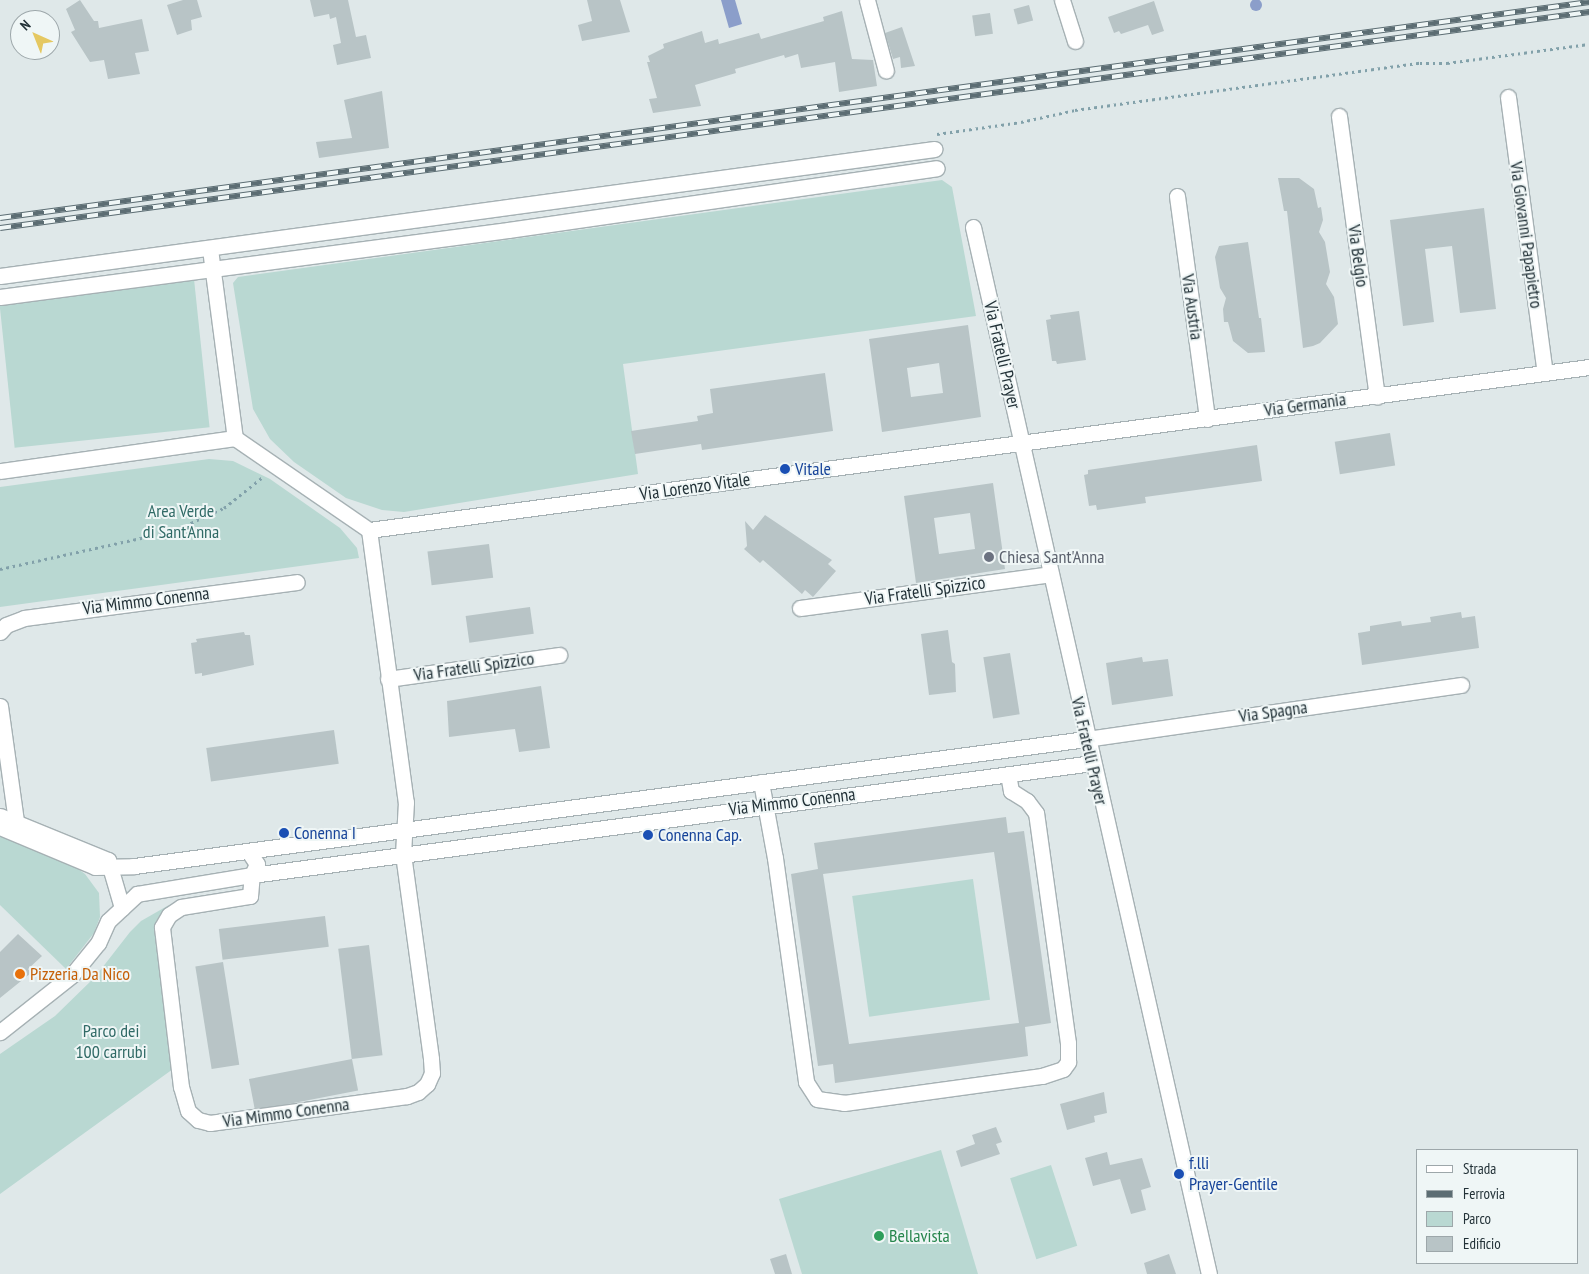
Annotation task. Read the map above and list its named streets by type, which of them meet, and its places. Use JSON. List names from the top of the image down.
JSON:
{
  "streets": {
    "street": [
      "Via Giovanni Papapietro",
      "Via Belgio",
      "Via Austria",
      "Via Fratelli Prayer",
      "Via Germania",
      "Via Lorenzo Vitale",
      "Via Fratelli Spizzico",
      "Via Mimmo Conenna",
      "Via Spagna"
    ]
  },
  "crossings": [
    ["Via Giovanni Papapietro", "Via Germania"],
    ["Via Belgio", "Via Germania"],
    ["Via Austria", "Via Germania"],
    ["Via Fratelli Prayer", "Via Germania"],
    ["Via Fratelli Prayer", "Via Lorenzo Vitale"],
    ["Via Fratelli Prayer", "Via Fratelli Spizzico"],
    ["Via Fratelli Prayer", "Via Mimmo Conenna"],
    ["Via Fratelli Prayer", "Via Spagna"],
    ["Via Germania", "Via Lorenzo Vitale"],
    ["Via Mimmo Conenna", "Via Spagna"]
  ],
  "parks": ["Area Verde di Sant'Anna", "Parco dei 100 carrubi"],
  "places": [
    "Vitale",
    "Chiesa Sant'Anna",
    "Conenna I",
    "Conenna Cap.",
    "Pizzeria Da Nico",
    "f.lli Prayer-Gentile",
    "Bellavista"
  ],
  "legend": [
    "Strada",
    "Ferrovia",
    "Parco",
    "Edificio"
  ],
  "north": "top left"
}
